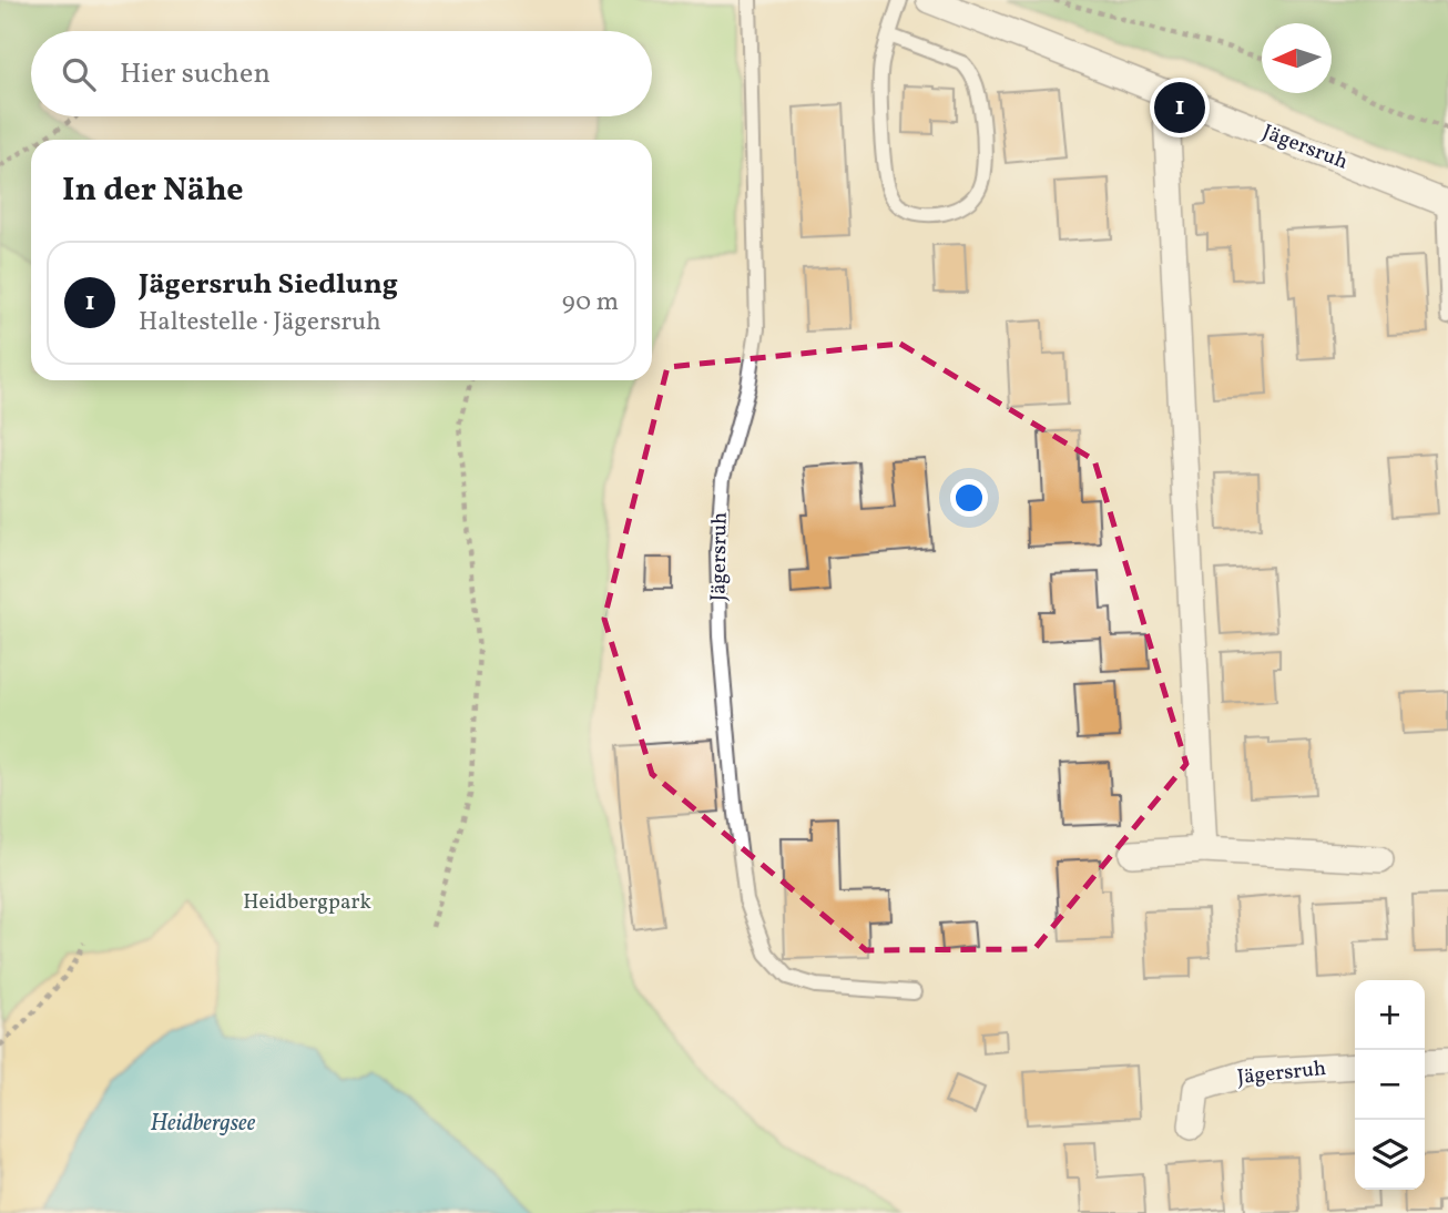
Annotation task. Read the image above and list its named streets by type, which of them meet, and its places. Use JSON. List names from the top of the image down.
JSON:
{
  "streets": {
    "street": ["Jägersruh"]
  },
  "water": ["Heidbergsee"],
  "parks": ["Heidbergpark"],
  "north": "left",
  "page": {
    "search": "Hier suchen",
    "pins": "1",
    "heading": "In der Nähe",
    "list": [
      {
        "mark": "1",
        "name": "Jägersruh Siedlung",
        "note": "Haltestelle · Jägersruh",
        "value": "90 m"
      }
    ],
    "map_buttons": ["+", "−"]
  }
}
